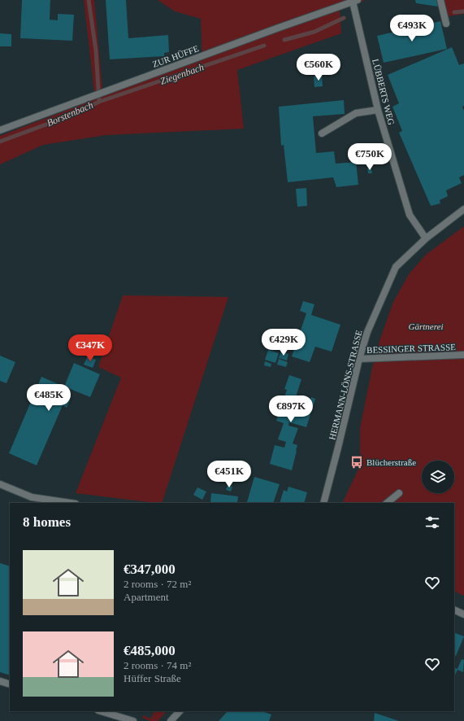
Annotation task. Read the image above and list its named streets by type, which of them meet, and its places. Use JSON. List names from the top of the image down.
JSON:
{
  "streets": {
    "street": [
      "ZUR HÜFFE",
      "LÜBBERTS WEG",
      "BESSINGER STRASSE",
      "HERMANN-LÖNS-STRASSE"
    ]
  },
  "crossings": [
    ["ZUR HÜFFE", "LÜBBERTS WEG"],
    ["LÜBBERTS WEG", "HERMANN-LÖNS-STRASSE"],
    ["BESSINGER STRASSE", "HERMANN-LÖNS-STRASSE"]
  ],
  "water": ["Ziegenbach", "Borstenbach"],
  "parks": ["Gärtnerei"],
  "places": {
    "bus stop": ["Blücherstraße"]
  },
  "page": {
    "price": [
      "€493K",
      "€560K",
      "€750K",
      "€429K",
      "€347K",
      "€485K",
      "€897K",
      "€451K"
    ],
    "heading": "8 homes",
    "list": [
      {
        "name": "€347,000",
        "note": "2 rooms · 72 m² · Apartment"
      },
      {
        "name": "€485,000",
        "note": "2 rooms · 74 m² · Hüffer Straße"
      }
    ]
  }
}
